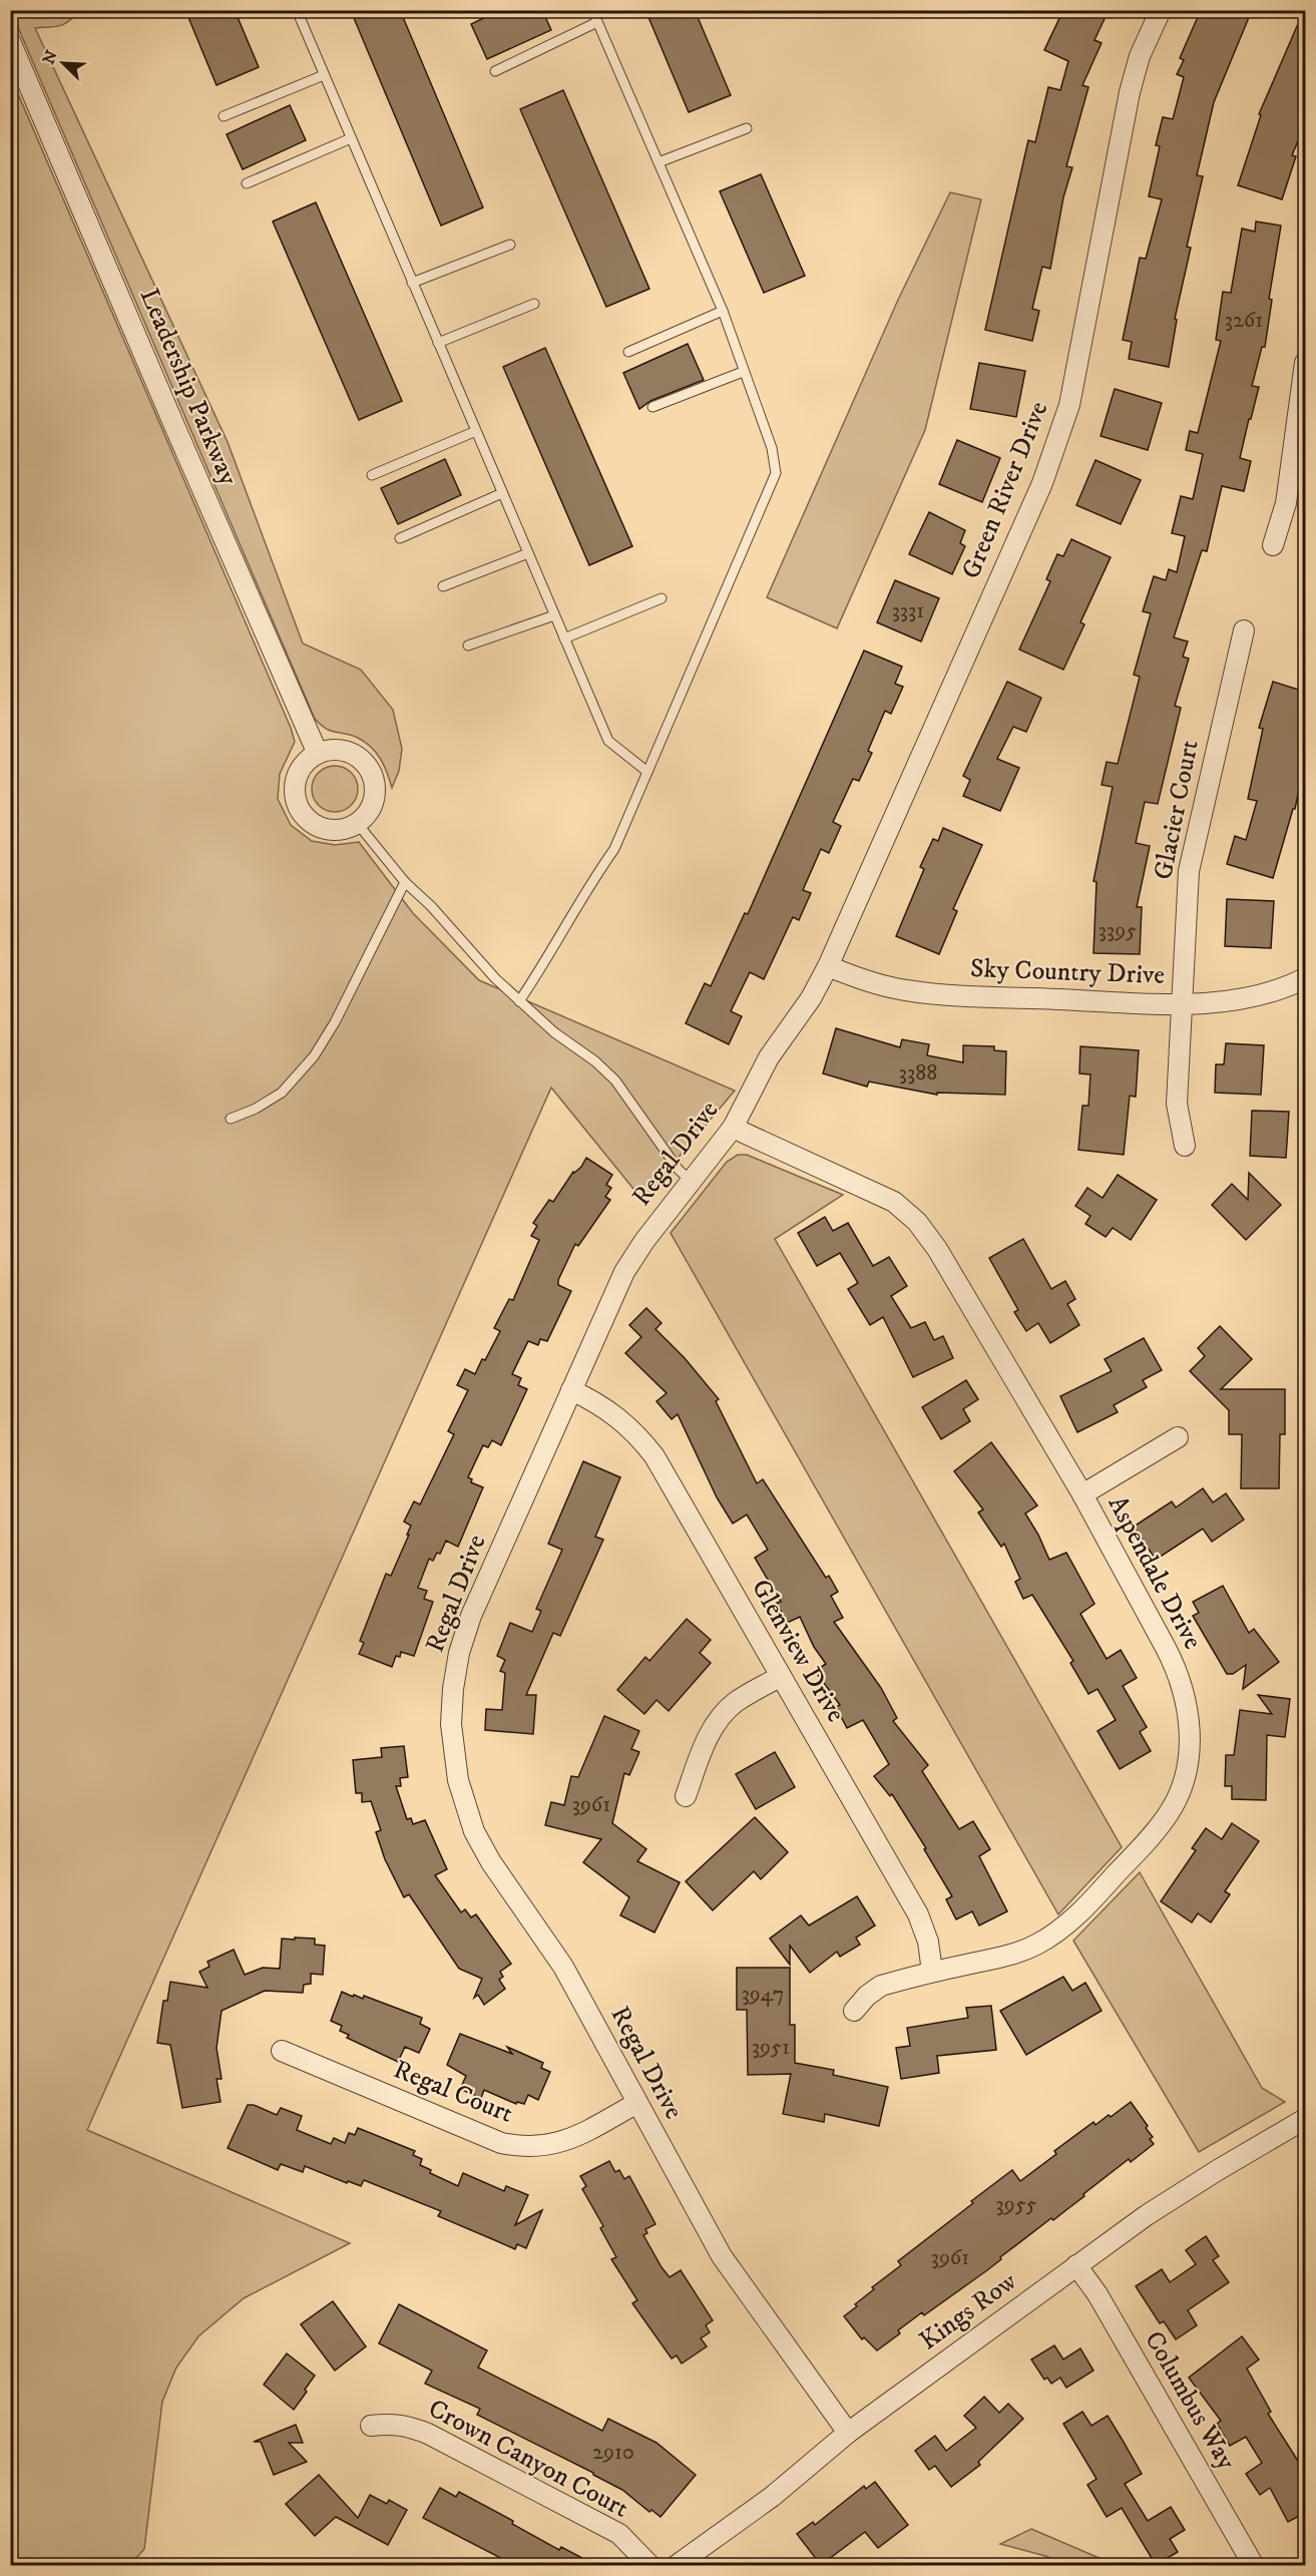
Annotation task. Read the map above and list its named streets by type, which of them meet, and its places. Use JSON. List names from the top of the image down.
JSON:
{
  "streets": {
    "street": [
      "Leadership Parkway",
      "Green River Drive",
      "Glacier Court",
      "Sky Country Drive",
      "Regal Drive",
      "Aspendale Drive",
      "Glenview Drive",
      "Regal Court",
      "Kings Row",
      "Columbus Way",
      "Crown Canyon Court"
    ]
  },
  "crossings": [
    ["Green River Drive", "Sky Country Drive"],
    ["Green River Drive", "Regal Drive"],
    ["Glacier Court", "Sky Country Drive"],
    ["Sky Country Drive", "Regal Drive"],
    ["Regal Drive", "Aspendale Drive"],
    ["Regal Drive", "Glenview Drive"],
    ["Regal Drive", "Regal Court"],
    ["Regal Drive", "Kings Row"],
    ["Aspendale Drive", "Glenview Drive"],
    ["Kings Row", "Columbus Way"]
  ],
  "house_numbers": [
    "3261",
    "3331",
    "3395",
    "3388",
    "3961",
    "3947",
    "3951",
    "3955",
    "3961",
    "2910"
  ],
  "north": "top left"
}
